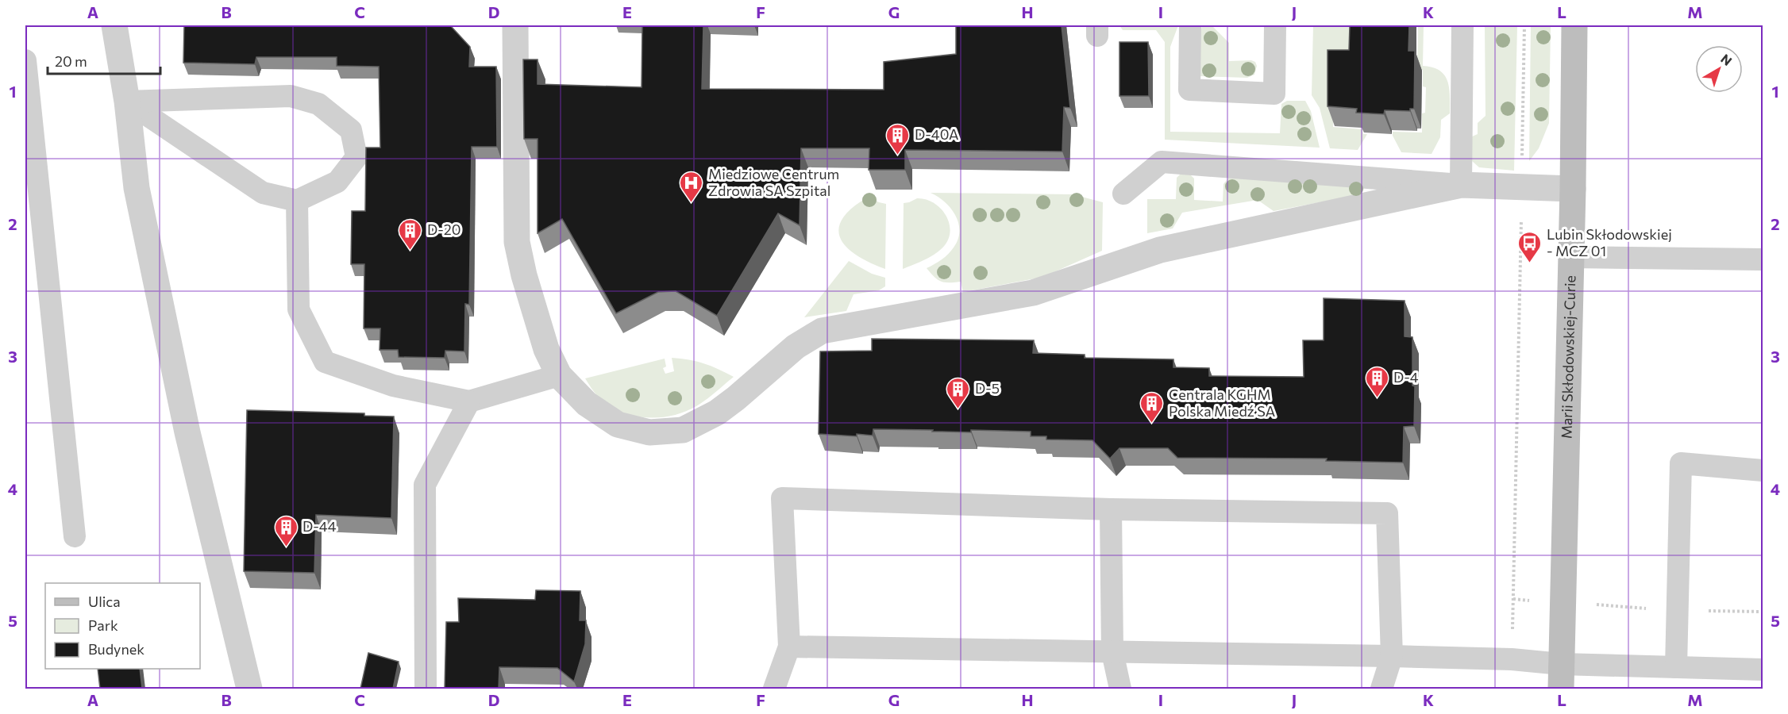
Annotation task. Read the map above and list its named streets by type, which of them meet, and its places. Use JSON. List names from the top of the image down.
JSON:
{
  "streets": {
    "street": ["Marii Skłodowskiej-Curie"]
  },
  "places": {
    "building": [
      "D-40A",
      "D-20",
      "D-4",
      "D-5",
      "Centrala KGHM Polska Miedź SA",
      "D-44"
    ],
    "hospital": ["Miedziowe Centrum Zdrowia SA Szpital"],
    "bus stop": ["Lubin Skłodowskiej - MCZ 01"]
  },
  "legend": ["Ulica", "Park", "Budynek"],
  "scale_bar": "20 m",
  "north": "top right",
  "grid": {
    "columns": [
      "A",
      "B",
      "C",
      "D",
      "E",
      "F",
      "G",
      "H",
      "I",
      "J",
      "K",
      "L",
      "M"
    ],
    "rows": [
      "1",
      "2",
      "3",
      "4",
      "5"
    ]
  }
}
